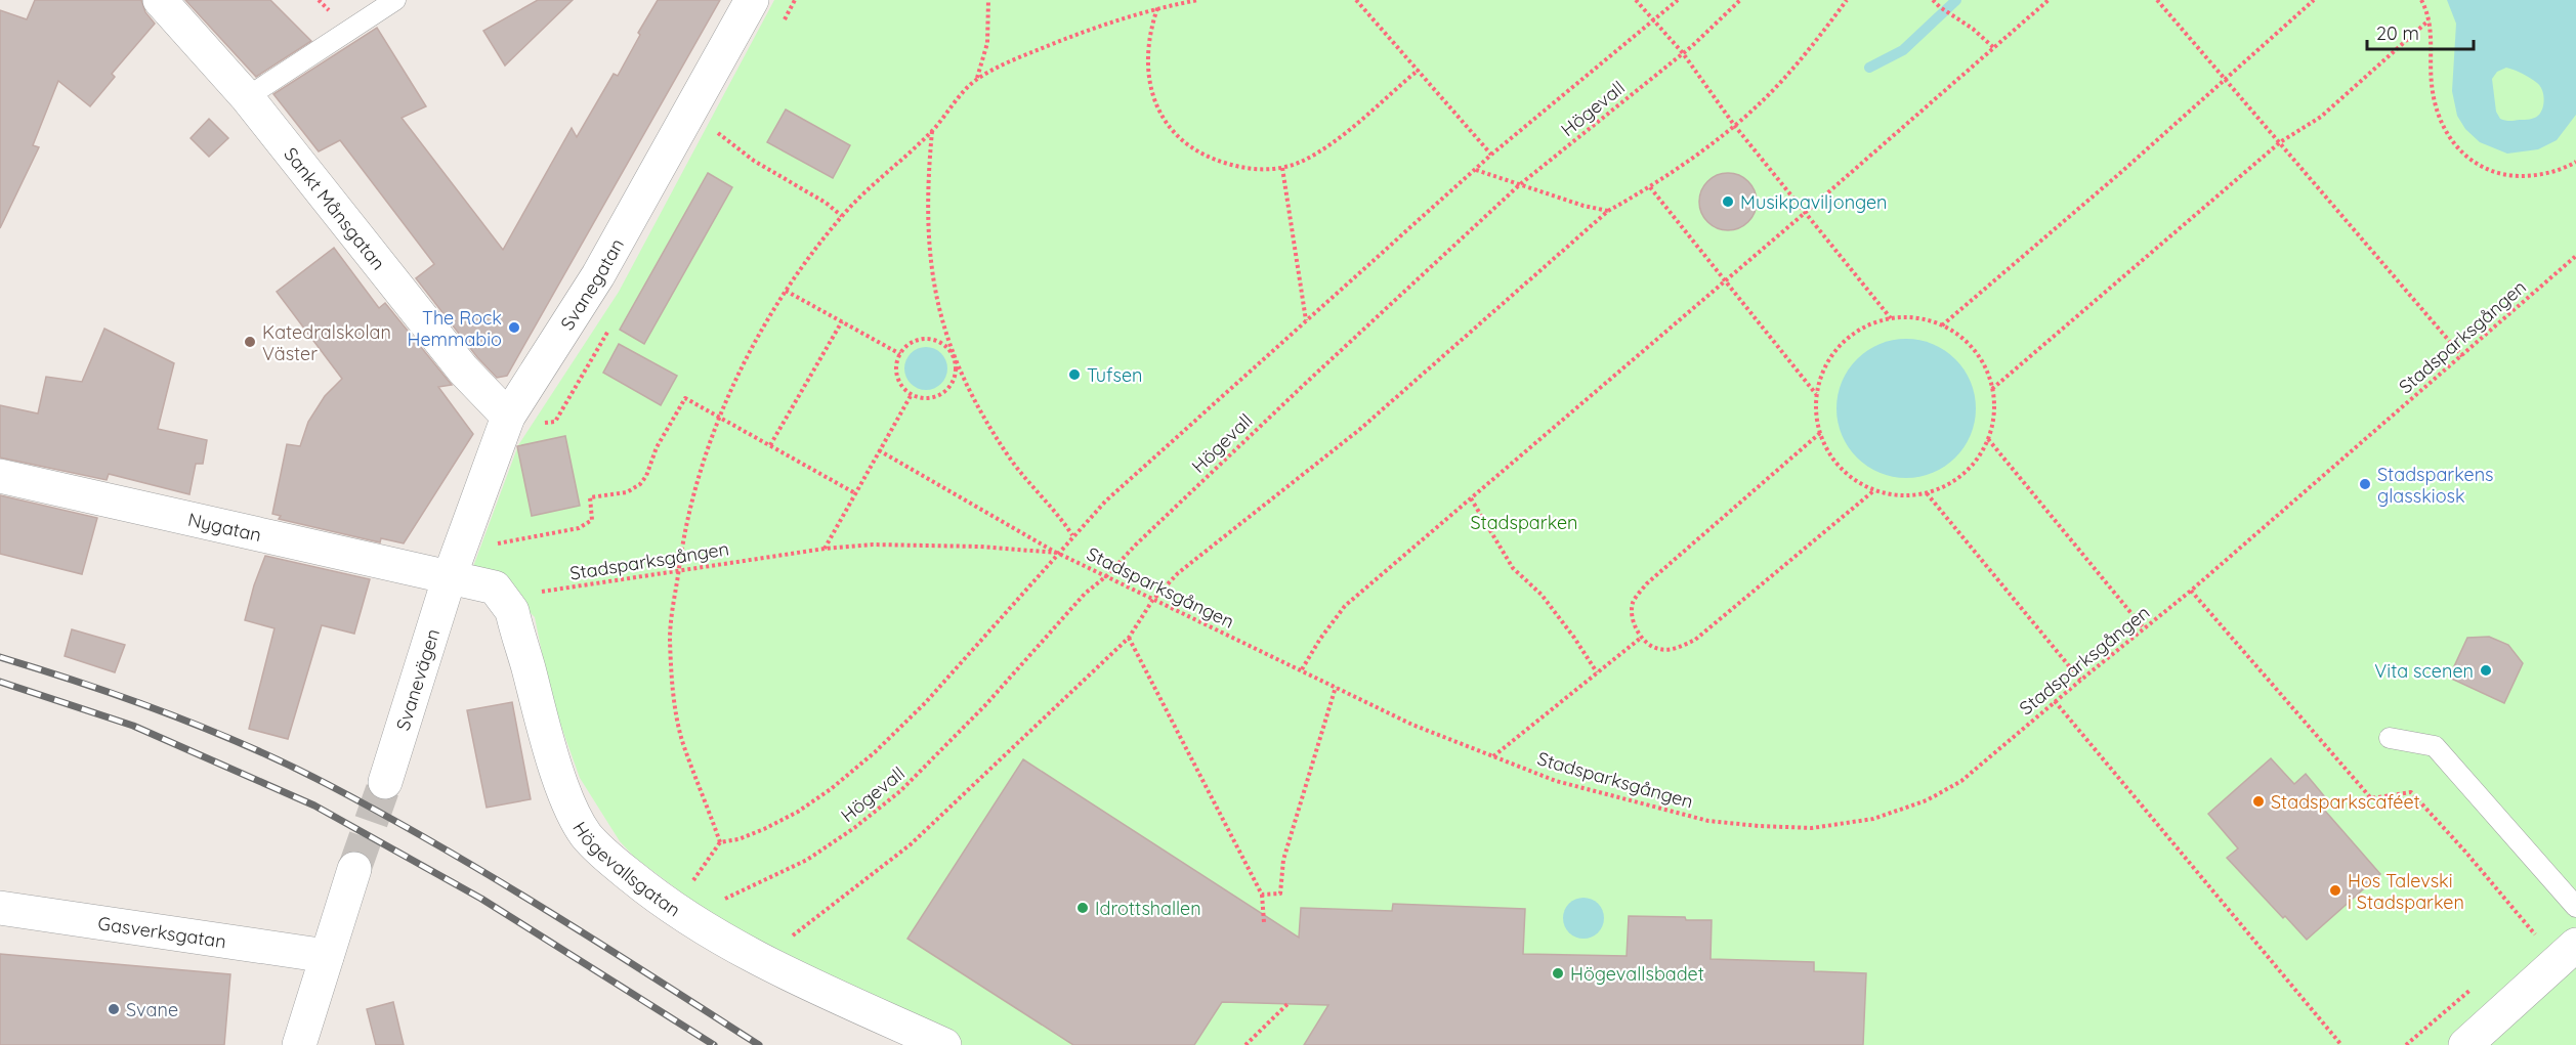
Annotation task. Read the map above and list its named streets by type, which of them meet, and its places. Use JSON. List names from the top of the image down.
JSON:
{
  "streets": {
    "street": [
      "Sankt Månsgatan",
      "Svanegatan",
      "Nygatan",
      "Svanevägen",
      "Högevallsgatan",
      "Gasverksgatan"
    ],
    "path": ["Högevall", "Stadsparksgången"]
  },
  "crossings": [
    ["Högevall", "Stadsparksgången"],
    ["Sankt Månsgatan", "Svanegatan"],
    ["Svanegatan", "Nygatan"],
    ["Svanegatan", "Svanevägen"],
    ["Stadsparksgången", "Högevallsgatan"],
    ["Nygatan", "Svanevägen"]
  ],
  "parks": ["Stadsparken"],
  "places": [
    "Musikpaviljongen",
    "The Rock Hemmabio",
    "Katedralskolan Väster",
    "Tufsen",
    "Stadsparkens glasskiosk",
    "Vita scenen",
    "Stadsparkscaféet",
    "Hos Talevski i Stadsparken",
    "Idrottshallen",
    "Högevallsbadet",
    "Svane"
  ],
  "scale_bar": "20 m"
}
